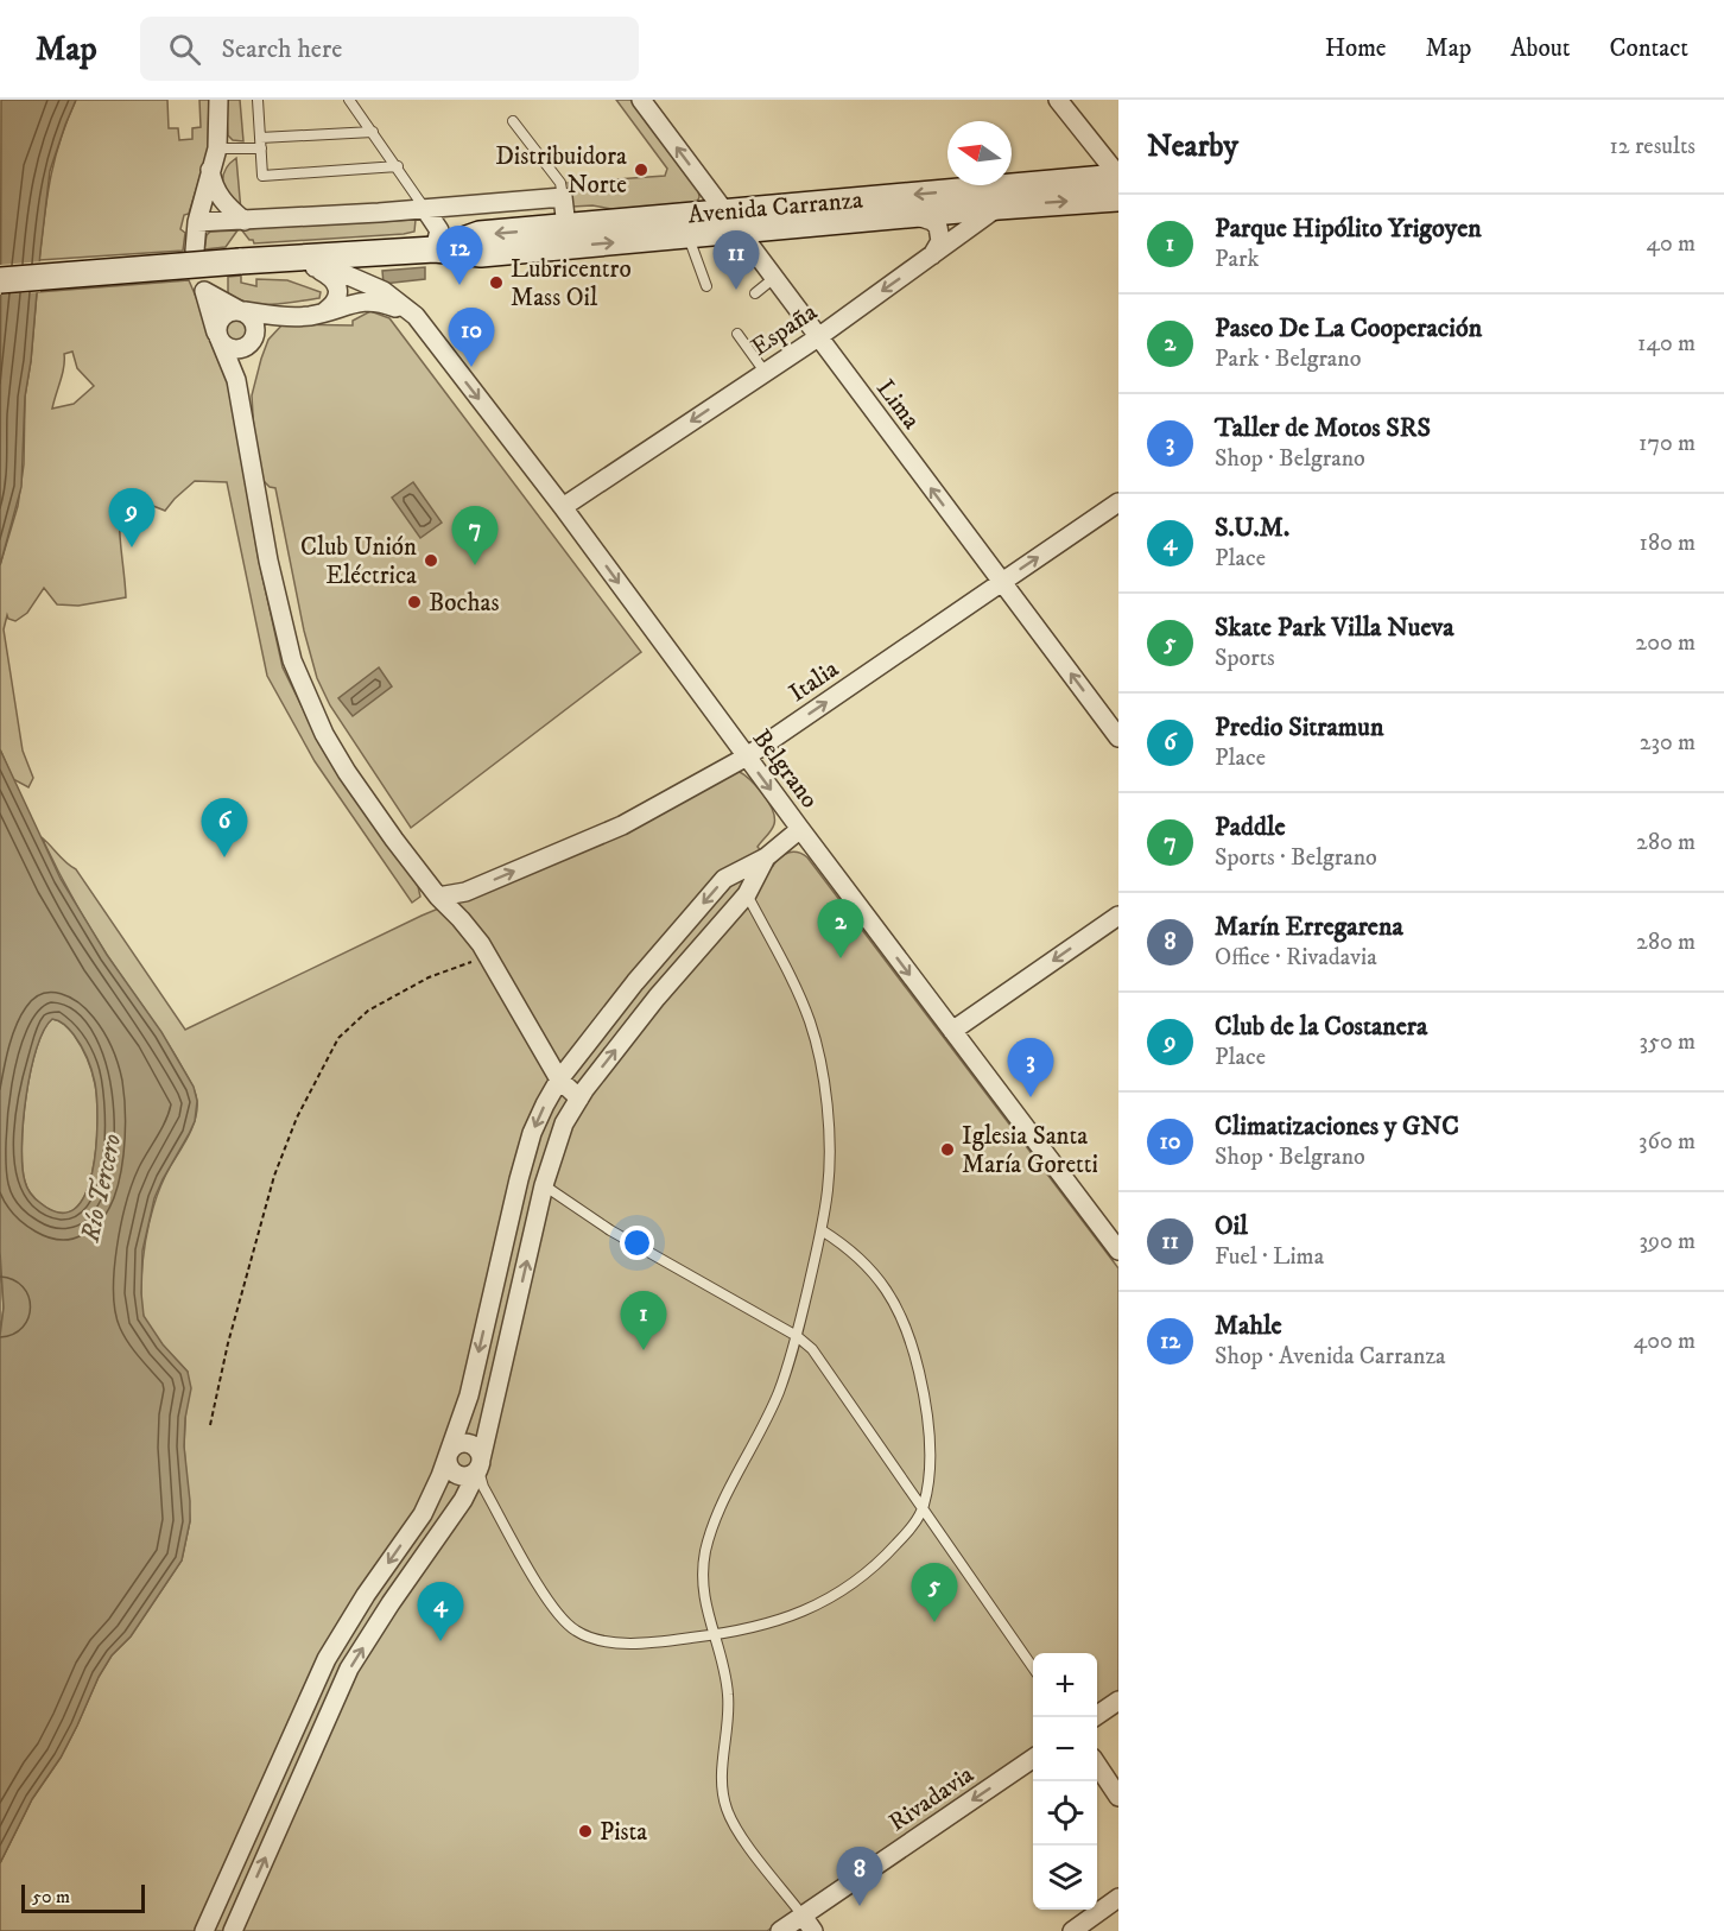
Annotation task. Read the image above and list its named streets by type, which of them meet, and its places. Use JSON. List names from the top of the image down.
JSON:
{
  "streets": {
    "main road": ["Avenida Carranza"],
    "street": [
      "España",
      "Lima",
      "Italia",
      "Belgrano",
      "Rivadavia"
    ]
  },
  "crossings": [
    ["Avenida Carranza", "España"],
    ["Avenida Carranza", "Lima"],
    ["Avenida Carranza", "Belgrano"],
    ["España", "Lima"],
    ["España", "Belgrano"],
    ["Lima", "Italia"],
    ["Italia", "Belgrano"]
  ],
  "one_way": [
    "España",
    "Lima",
    "Belgrano",
    "Rivadavia"
  ],
  "water": ["Río Tercero"],
  "places": [
    "Distribuidora Norte",
    "Lubricentro Mass Oil",
    "Club Unión Eléctrica",
    "Bochas",
    "Iglesia Santa María Goretti",
    "Pista"
  ],
  "scale_bar": "50 m",
  "north": "left",
  "page": {
    "header": "Map",
    "search": "Search here",
    "nav": [
      "Home",
      "Map",
      "About",
      "Contact"
    ],
    "heading": ["Nearby", "12 results"],
    "list": [
      {
        "mark": "1",
        "name": "Parque Hipólito Yrigoyen",
        "note": "Park",
        "value": "40 m"
      },
      {
        "mark": "2",
        "name": "Paseo De La Cooperación",
        "note": "Park · Belgrano",
        "value": "140 m"
      },
      {
        "mark": "3",
        "name": "Taller de Motos SRS",
        "note": "Shop · Belgrano",
        "value": "170 m"
      },
      {
        "mark": "4",
        "name": "S.U.M.",
        "note": "Place",
        "value": "180 m"
      },
      {
        "mark": "5",
        "name": "Skate Park Villa Nueva",
        "note": "Sports",
        "value": "200 m"
      },
      {
        "mark": "6",
        "name": "Predio Sitramun",
        "note": "Place",
        "value": "230 m"
      },
      {
        "mark": "7",
        "name": "Paddle",
        "note": "Sports · Belgrano",
        "value": "280 m"
      },
      {
        "mark": "8",
        "name": "Marín Erregarena",
        "note": "Office · Rivadavia",
        "value": "280 m"
      },
      {
        "mark": "9",
        "name": "Club de la Costanera",
        "note": "Place",
        "value": "350 m"
      },
      {
        "mark": "10",
        "name": "Climatizaciones y GNC",
        "note": "Shop · Belgrano",
        "value": "360 m"
      },
      {
        "mark": "11",
        "name": "Oil",
        "note": "Fuel · Lima",
        "value": "390 m"
      },
      {
        "mark": "12",
        "name": "Mahle",
        "note": "Shop · Avenida Carranza",
        "value": "400 m"
      }
    ],
    "pins": [
      "12",
      "11",
      "10",
      "9",
      "7",
      "6",
      "2",
      "3",
      "1",
      "5",
      "4",
      "8"
    ],
    "map_buttons": ["+", "−"],
    "scale": "50 m"
  }
}
